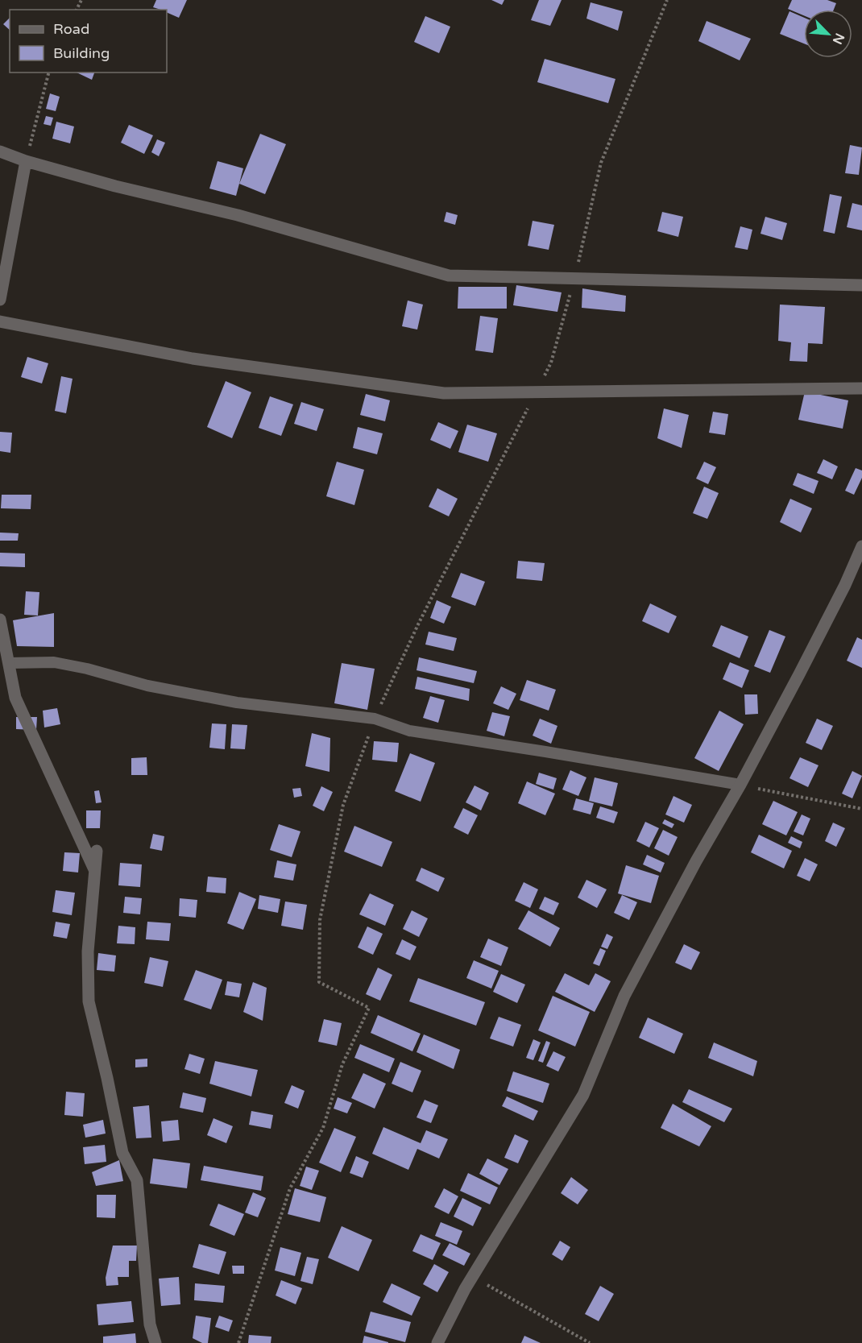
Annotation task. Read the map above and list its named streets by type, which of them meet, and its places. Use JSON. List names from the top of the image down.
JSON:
{
  "legend": ["Road", "Building"],
  "north": "bottom right"
}
